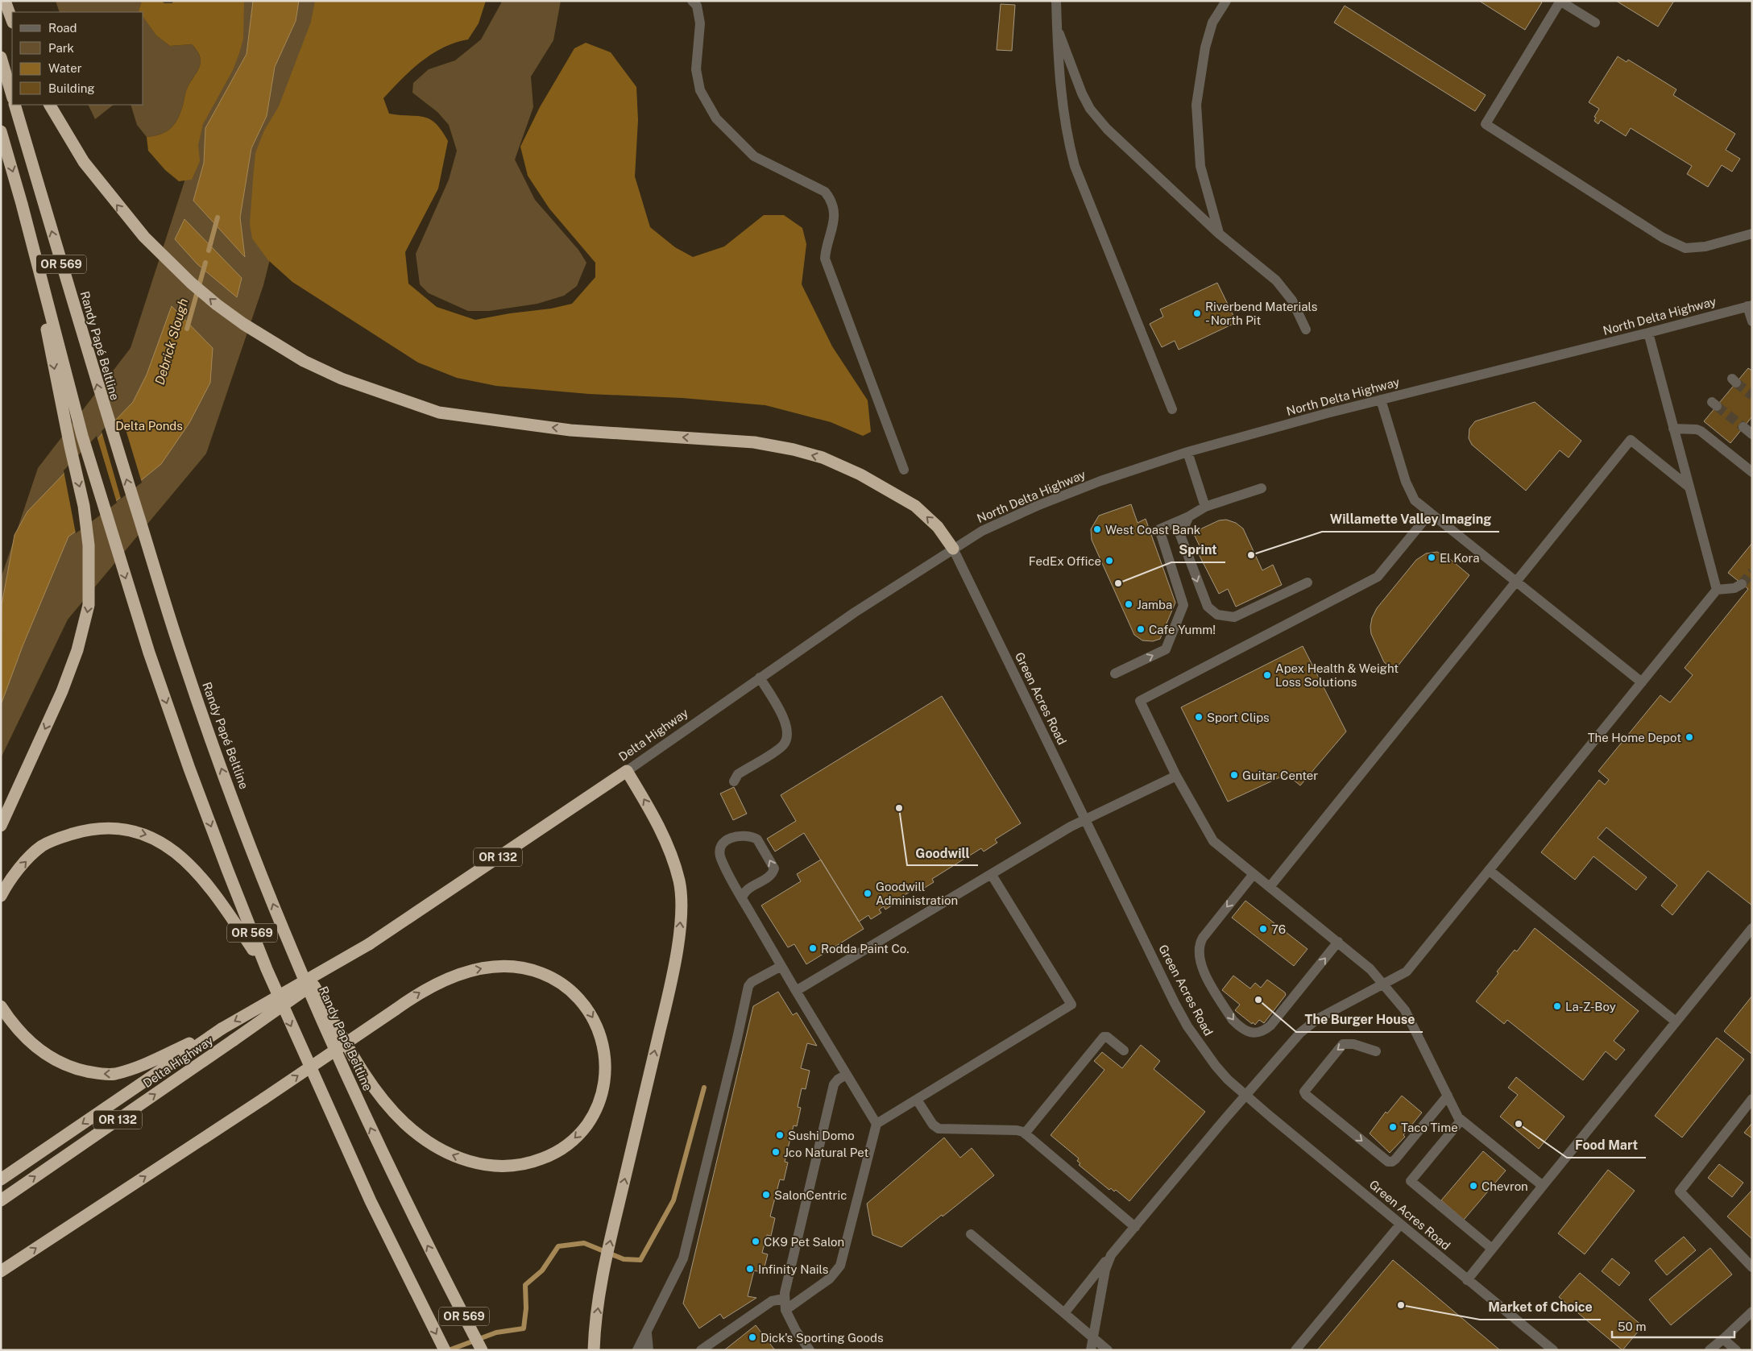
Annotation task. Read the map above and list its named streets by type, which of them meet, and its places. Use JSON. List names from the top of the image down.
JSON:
{
  "streets": {
    "highway": [
      "OR 569",
      "Randy Papé Beltline",
      "Delta Highway",
      "OR 132"
    ],
    "street": ["North Delta Highway", "Green Acres Road"]
  },
  "crossings": [
    ["North Delta Highway", "Green Acres Road"],
    ["North Delta Highway", "Delta Highway"],
    ["Green Acres Road", "Delta Highway"]
  ],
  "water": ["Debrick Slough"],
  "parks": ["Delta Ponds"],
  "places": [
    "Riverbend Materials - North Pit",
    "West Coast Bank",
    "Willamette Valley Imaging",
    "El Kora",
    "FedEx Office",
    "Sprint",
    "Jamba",
    "Cafe Yumm!",
    "Apex Health & Weight Loss Solutions",
    "Sport Clips",
    "The Home Depot",
    "Guitar Center",
    "Goodwill",
    "Goodwill Administration",
    "76",
    "Rodda Paint Co.",
    "The Burger House",
    "La-Z-Boy",
    "Food Mart",
    "Taco Time",
    "Sushi Domo",
    "Jco Natural Pet",
    "Chevron",
    "SalonCentric",
    "CK9 Pet Salon",
    "Infinity Nails",
    "Market of Choice",
    "Dick's Sporting Goods"
  ],
  "legend": [
    "Road",
    "Park",
    "Water",
    "Building"
  ],
  "scale_bar": "50 m"
}
